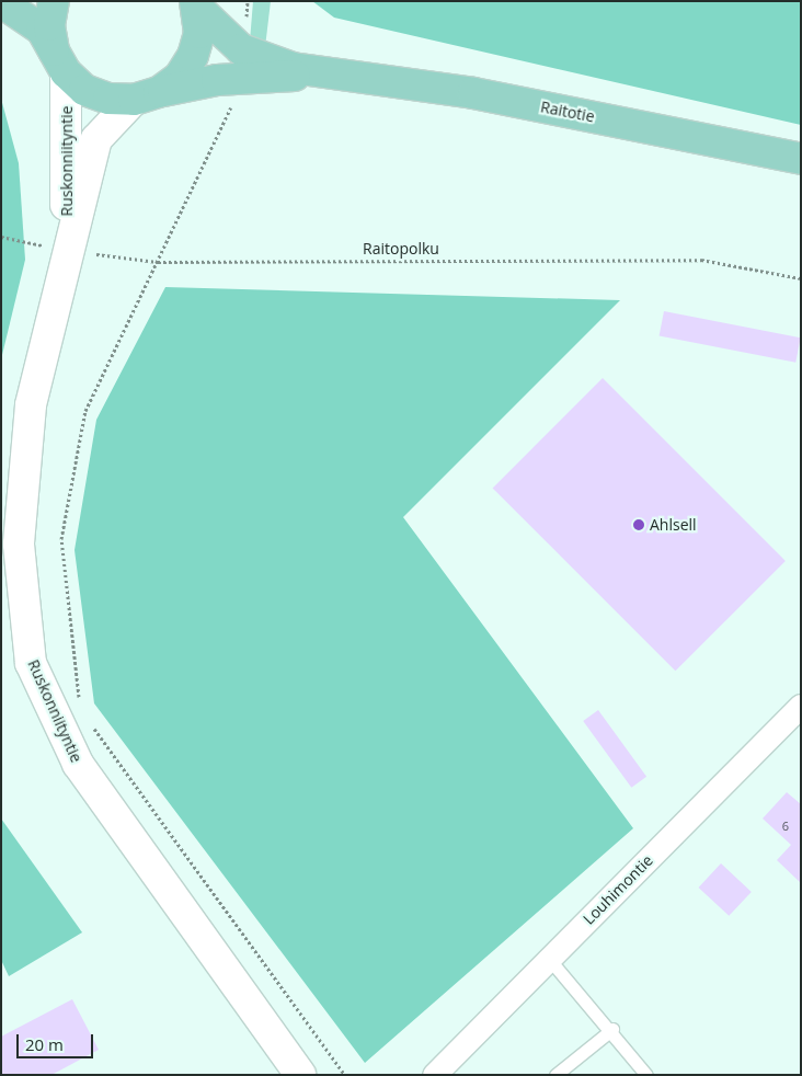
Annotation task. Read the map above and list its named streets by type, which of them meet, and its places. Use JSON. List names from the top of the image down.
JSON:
{
  "streets": {
    "main road": ["Raitotie"],
    "street": ["Ruskonniityntie", "Louhimontie"],
    "path": ["Raitopolku"]
  },
  "crossings": [
    ["Raitotie", "Ruskonniityntie"],
    ["Ruskonniityntie", "Raitopolku"]
  ],
  "places": ["Ahlsell"],
  "house_numbers": ["6"],
  "scale_bar": "20 m"
}
